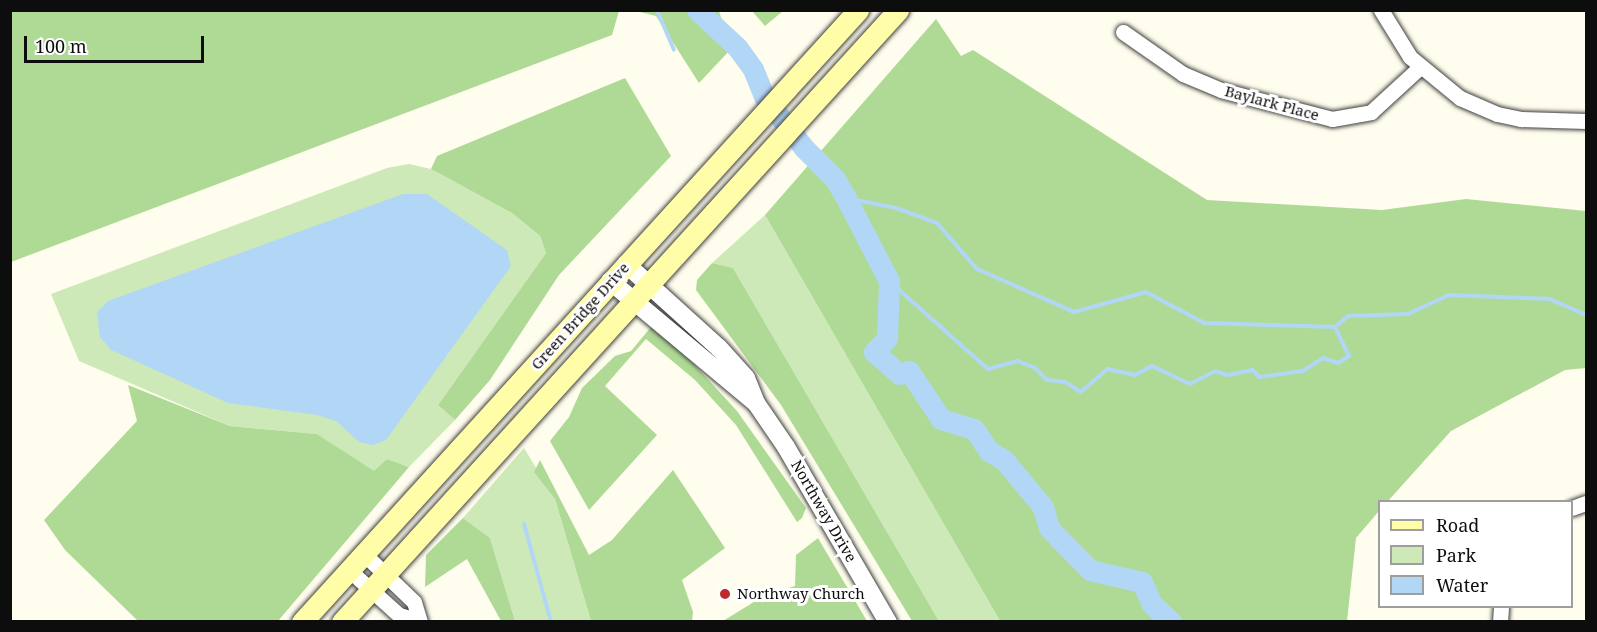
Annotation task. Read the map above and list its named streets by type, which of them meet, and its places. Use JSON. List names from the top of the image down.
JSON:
{
  "streets": {
    "main road": ["Green Bridge Drive"],
    "street": ["Baylark Place", "Northway Drive"]
  },
  "crossings": [
    ["Green Bridge Drive", "Northway Drive"]
  ],
  "places": ["Northway Church"],
  "legend": ["Road", "Park", "Water"],
  "scale_bar": "100 m"
}
